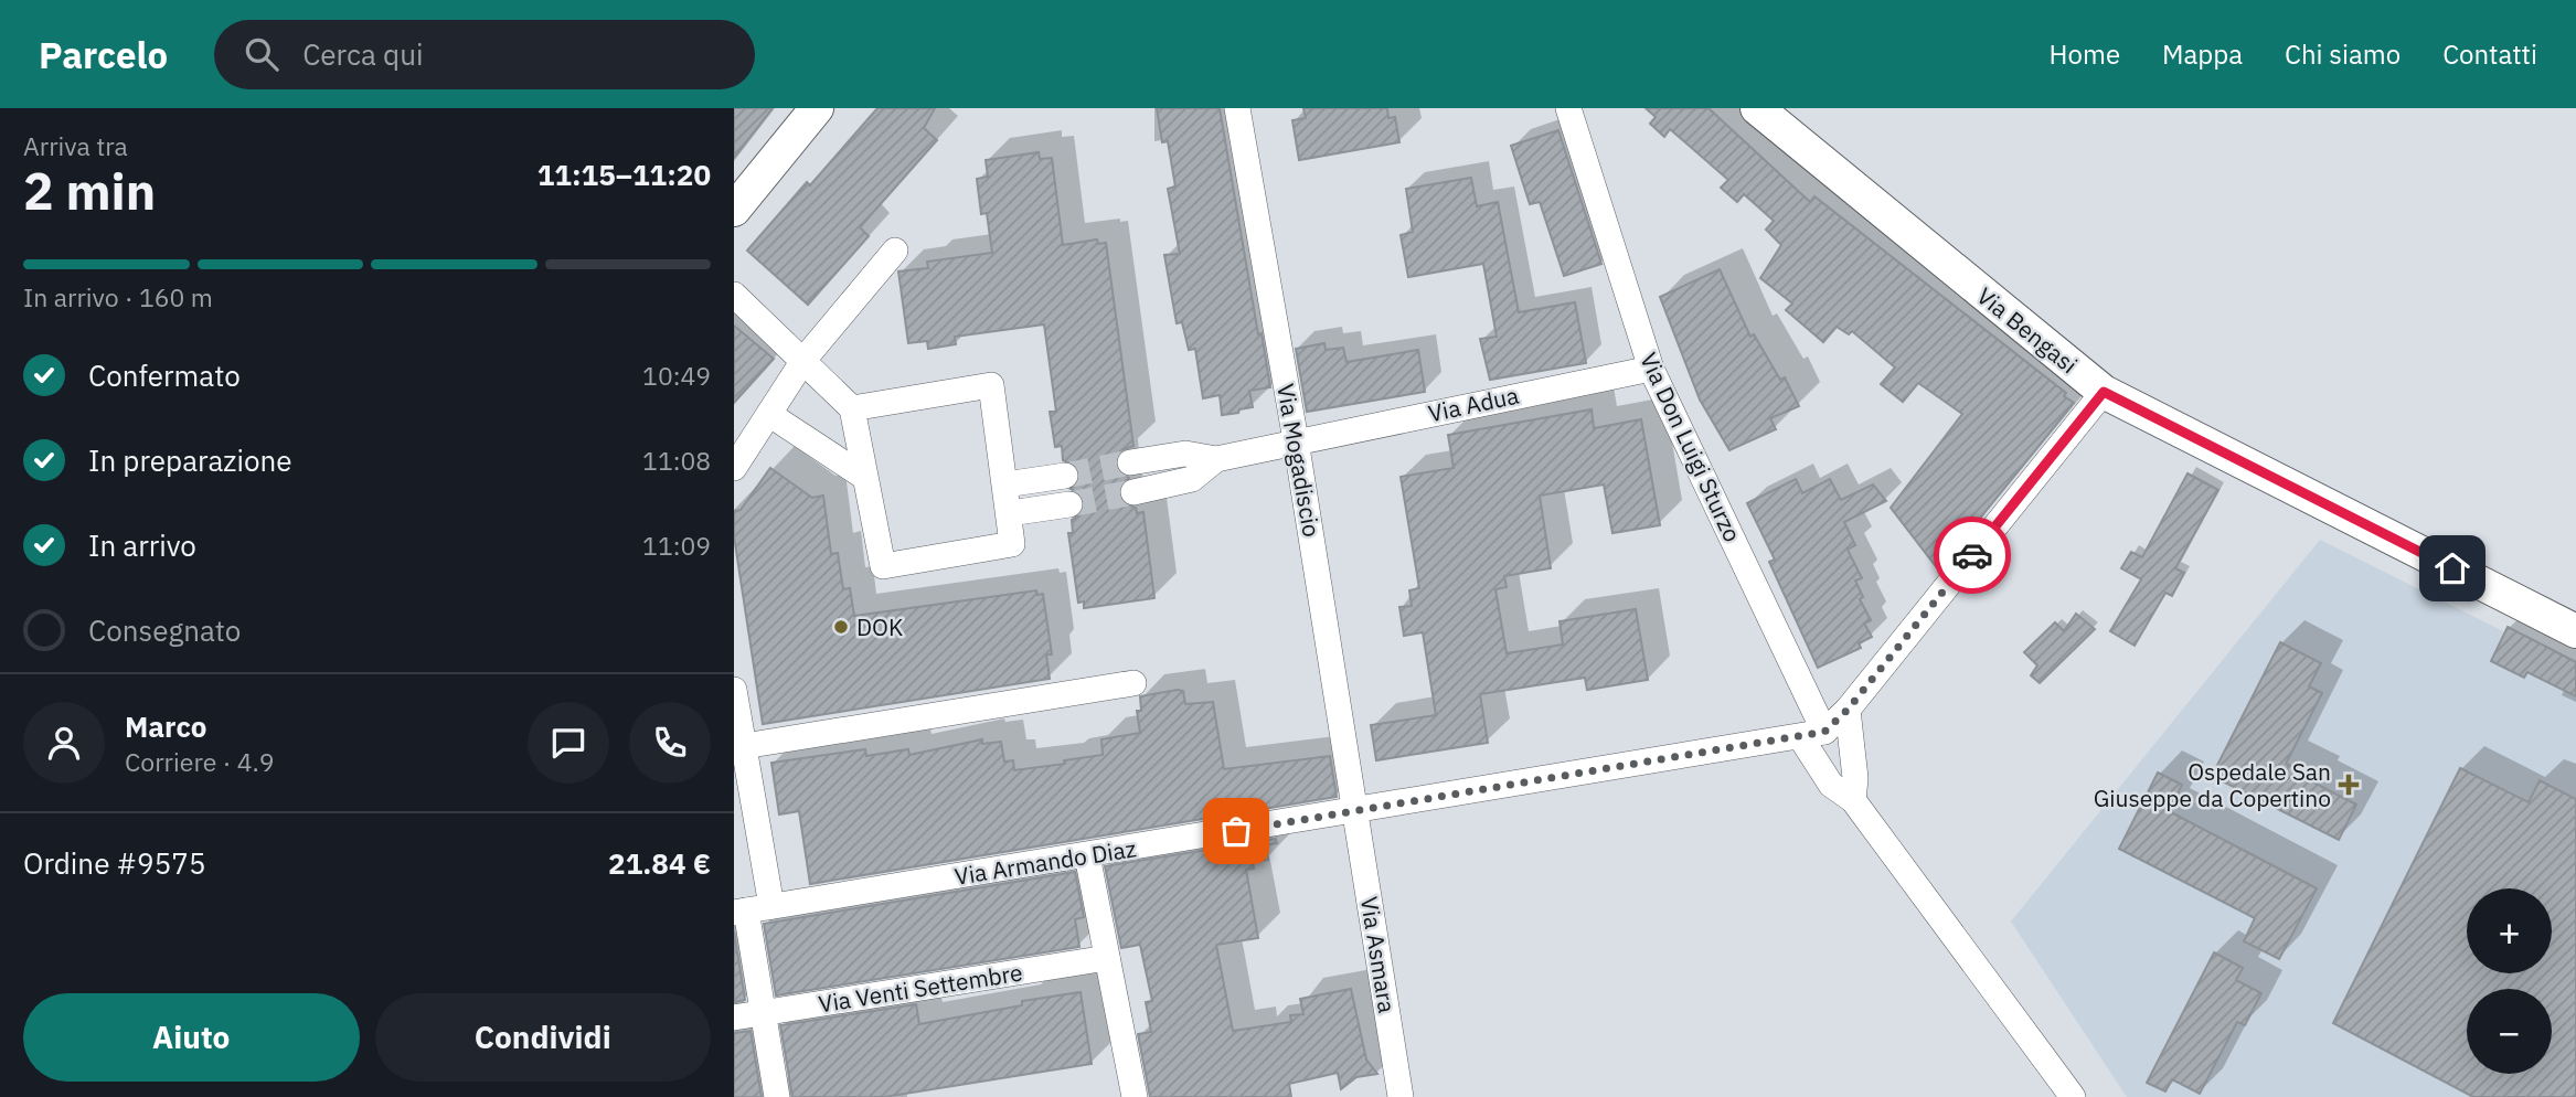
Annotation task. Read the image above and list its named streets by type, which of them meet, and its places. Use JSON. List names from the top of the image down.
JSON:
{
  "streets": {
    "street": [
      "Via Bengasi",
      "Via Adua",
      "Via Don Luigi Sturzo",
      "Via Mogadiscio",
      "Via Armando Diaz",
      "Via Asmara",
      "Via Venti Settembre"
    ]
  },
  "crossings": [
    ["Via Adua", "Via Don Luigi Sturzo"],
    ["Via Adua", "Via Mogadiscio"],
    ["Via Don Luigi Sturzo", "Via Armando Diaz"],
    ["Via Mogadiscio", "Via Armando Diaz"],
    ["Via Mogadiscio", "Via Asmara"],
    ["Via Armando Diaz", "Via Asmara"]
  ],
  "places": {
    "other": ["DOK"],
    "health": ["Ospedale San Giuseppe da Copertino"]
  },
  "page": {
    "header": "Parcelo",
    "search": "Cerca qui",
    "nav": [
      "Home",
      "Mappa",
      "Chi siamo",
      "Contatti"
    ],
    "heading": ["2 min", "Arriva tra", "11:15–11:20"],
    "panel": [
      "Marco",
      "Corriere · 4.9",
      "Ordine #9575",
      "21.84 €"
    ],
    "bar": "In arrivo · 160 m",
    "list": [
      ["Confermato", "10:49"],
      ["In preparazione", "11:08"],
      ["In arrivo", "11:09"],
      "Consegnato"
    ],
    "map_buttons": ["+", "−"],
    "buttons": ["Aiuto", "Condividi"]
  }
}
